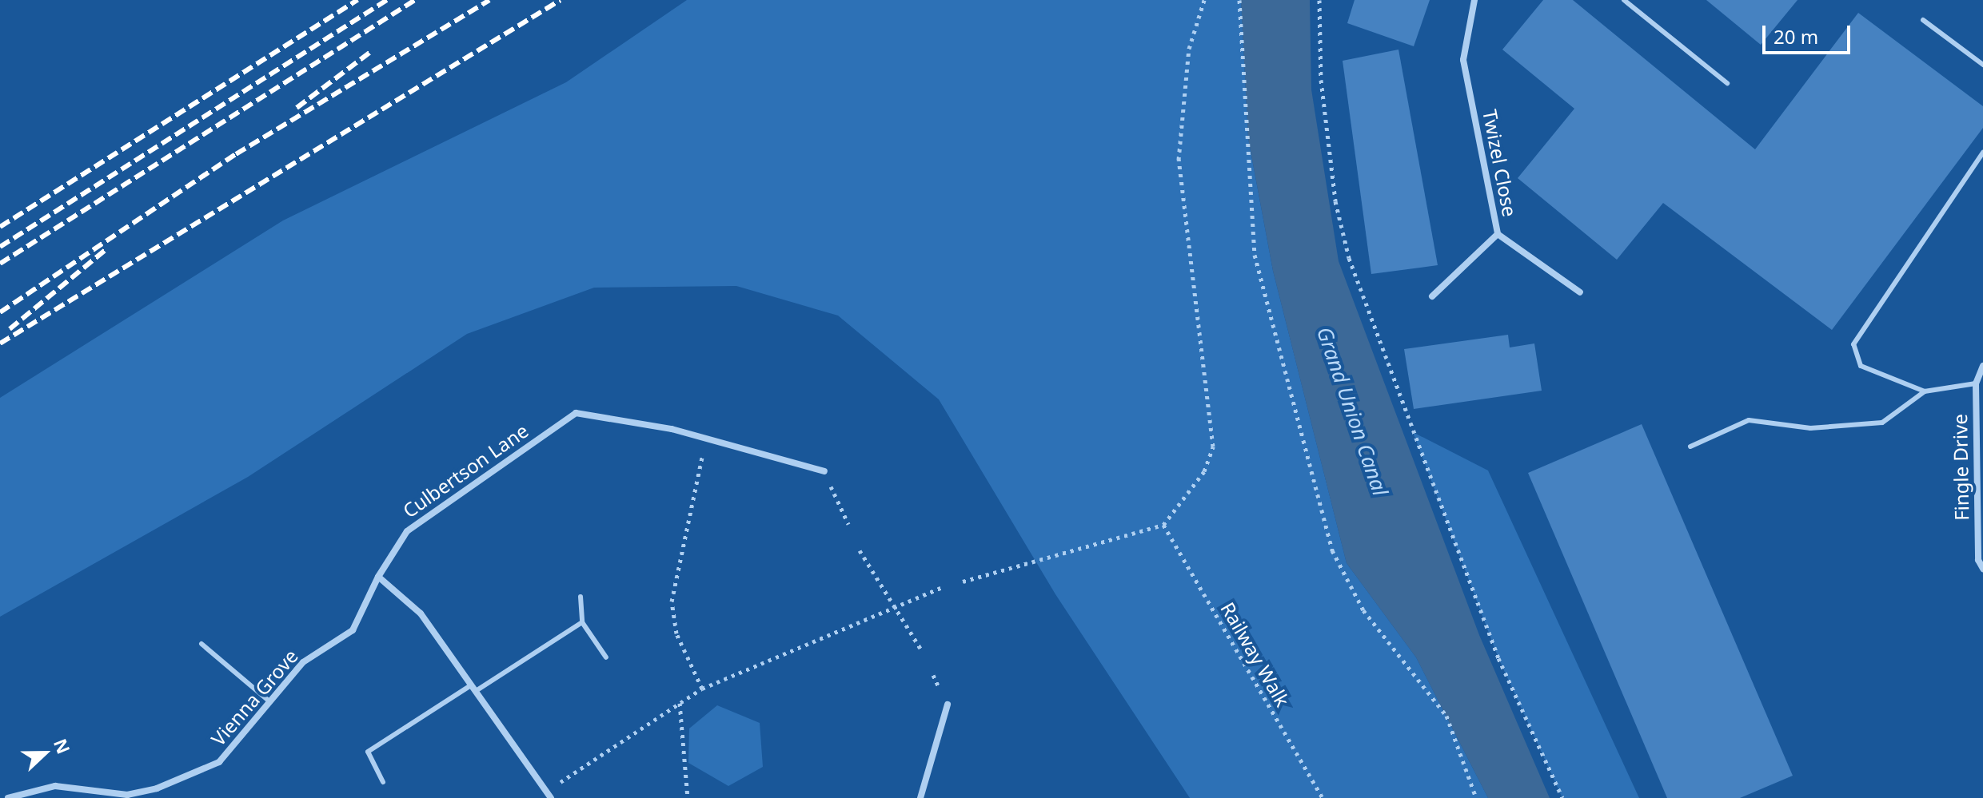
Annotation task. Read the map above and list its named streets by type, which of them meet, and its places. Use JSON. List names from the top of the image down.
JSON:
{
  "streets": {
    "street": [
      "Twizel Close",
      "Fingle Drive",
      "Culbertson Lane",
      "Vienna Grove"
    ],
    "path": ["Railway Walk"]
  },
  "crossings": [
    ["Culbertson Lane", "Vienna Grove"]
  ],
  "water": ["Grand Union Canal"],
  "scale_bar": "20 m",
  "north": "right"
}
